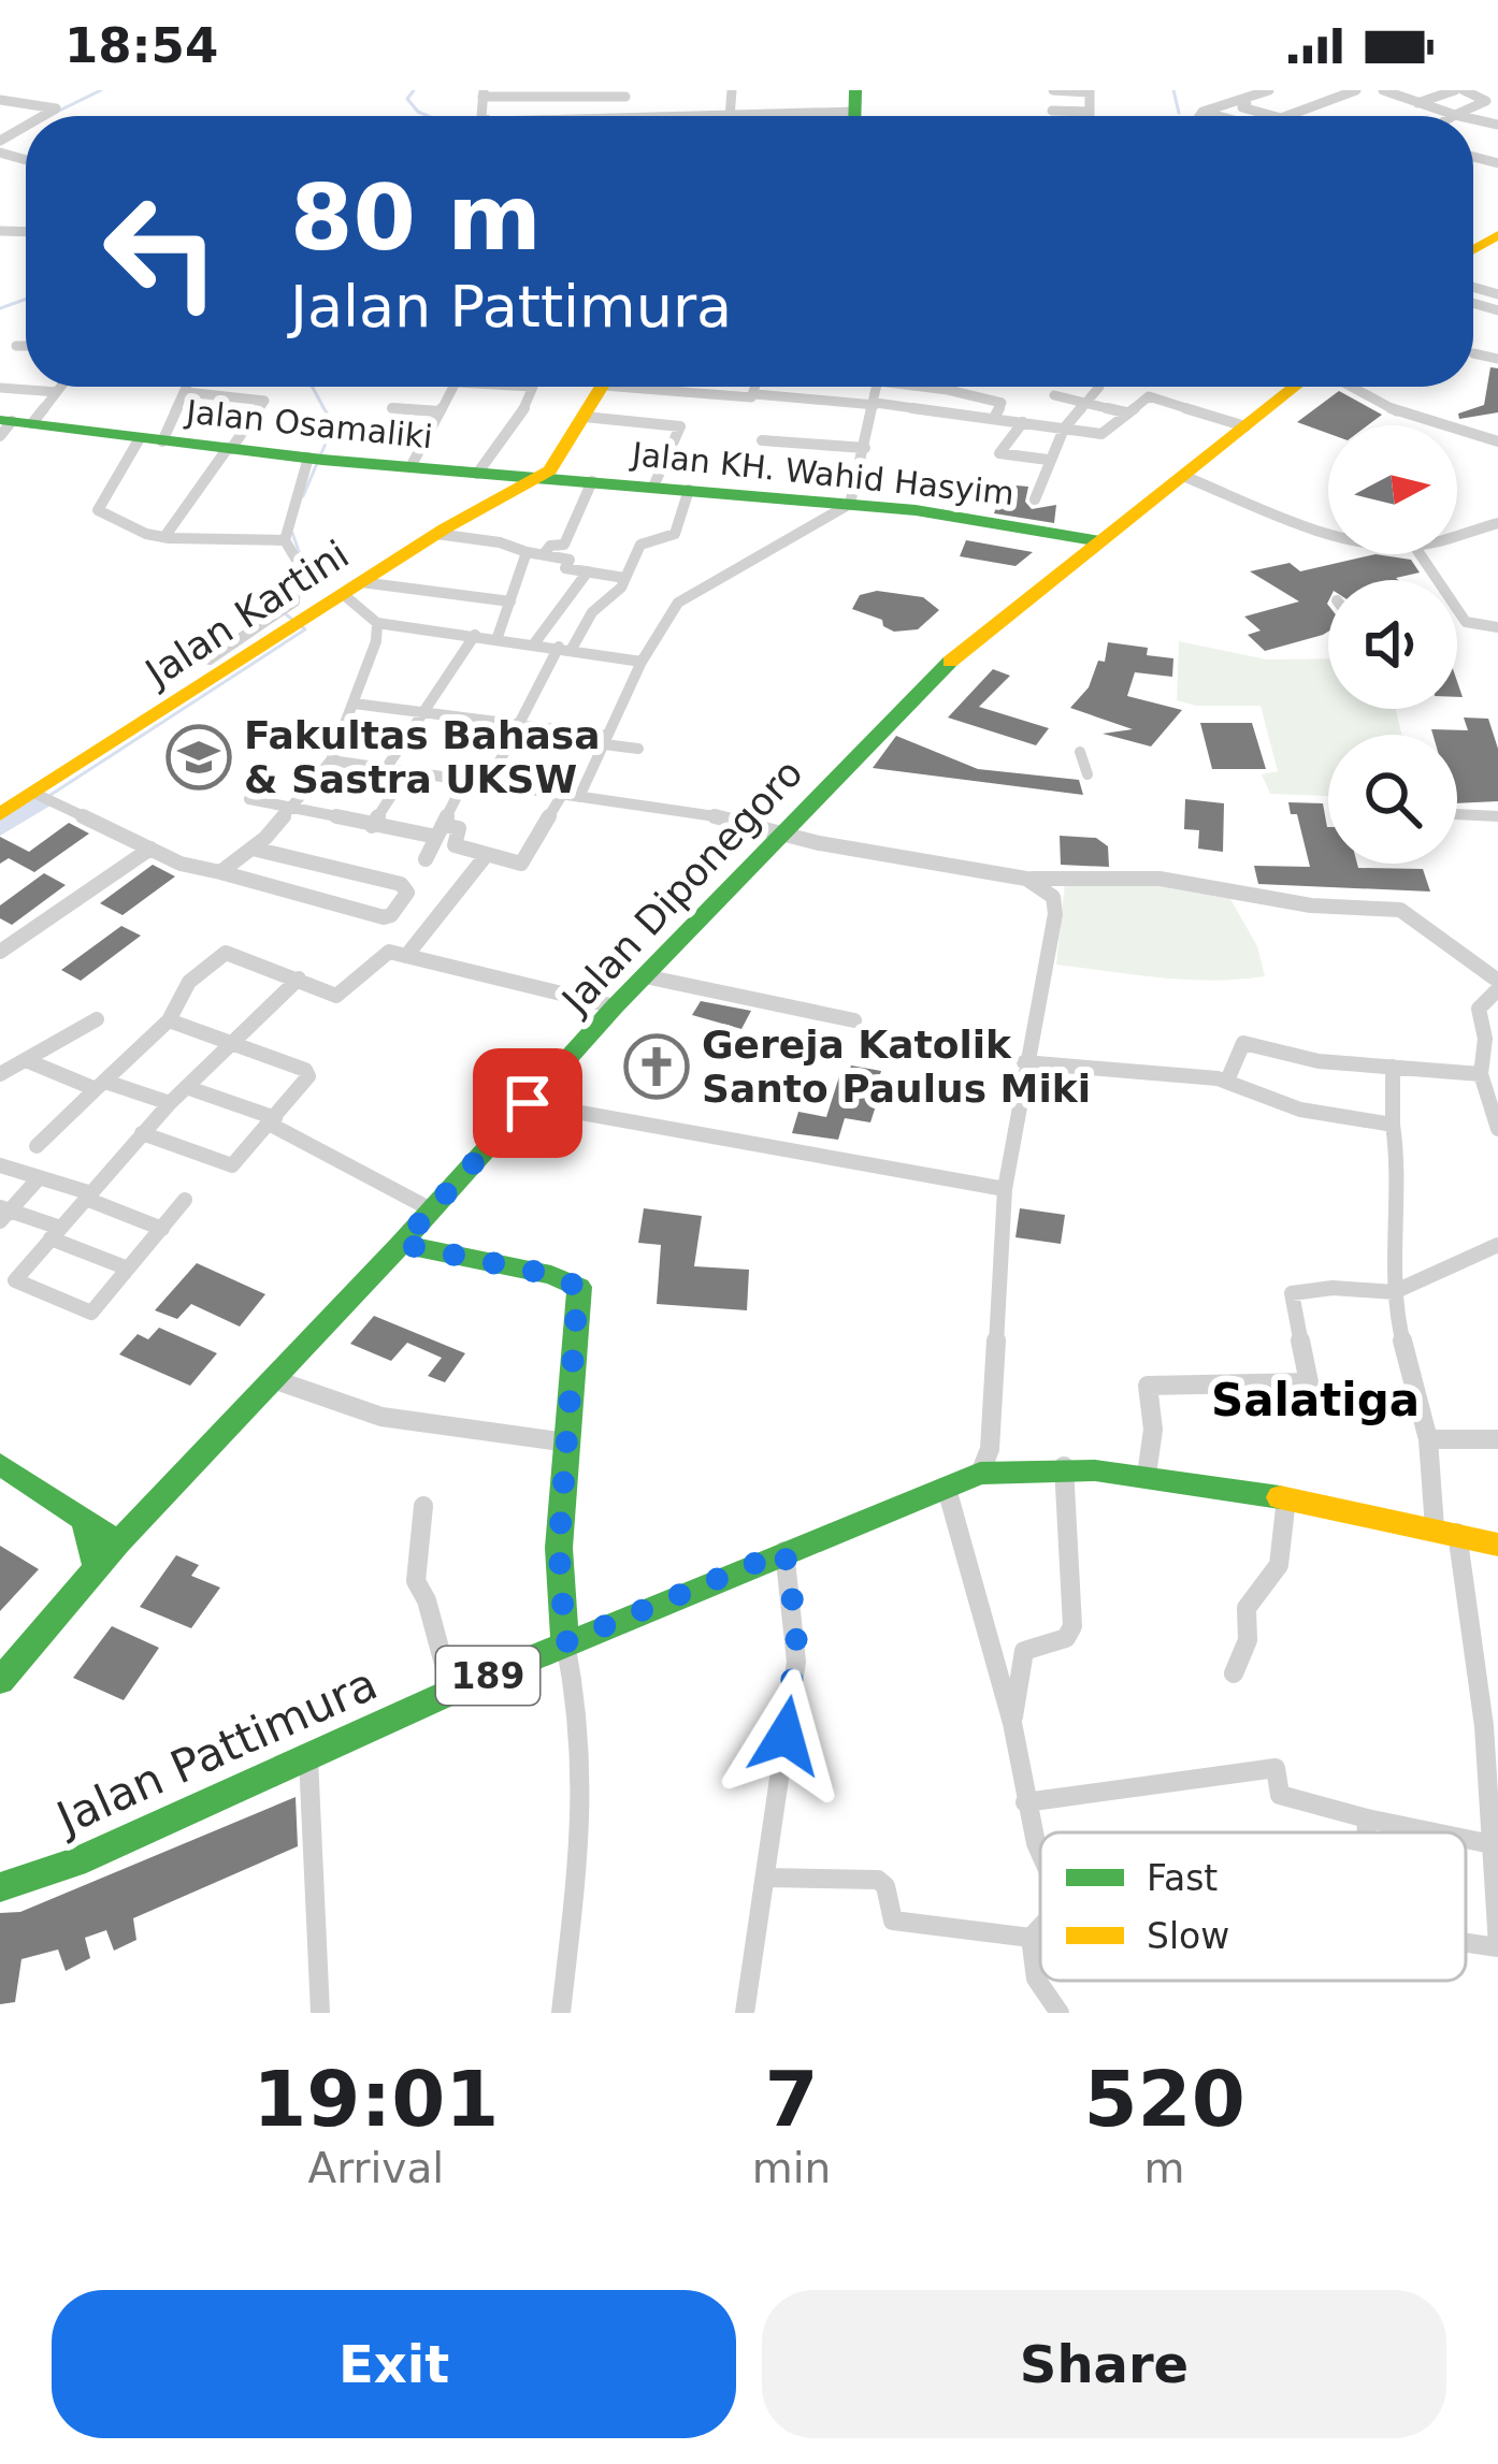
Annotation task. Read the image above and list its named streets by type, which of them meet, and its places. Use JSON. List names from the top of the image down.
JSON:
{
  "streets": {
    "main road": [
      "Jalan Osamaliki",
      "Jalan KH. Wahid Hasyim",
      "Jalan Kartini",
      "Jalan Diponegoro",
      "189",
      "Jalan Pattimura"
    ]
  },
  "crossings": [
    ["Jalan Osamaliki", "Jalan KH. Wahid Hasyim"],
    ["Jalan Osamaliki", "Jalan Kartini"],
    ["Jalan KH. Wahid Hasyim", "Jalan Kartini"],
    ["Jalan KH. Wahid Hasyim", "Jalan Diponegoro"]
  ],
  "districts": ["Salatiga"],
  "places": {
    "school or university": ["Fakultas Bahasa & Sastra UKSW"],
    "church": ["Gereja Katolik Santo Paulus Miki"]
  },
  "legend": ["Fast", "Slow"],
  "north": "right",
  "page": {
    "status": "18:54",
    "turn": ["80 m", "Jalan Pattimura"],
    "eta": [
      "19:01",
      "Arrival",
      "7",
      "min",
      "520",
      "m"
    ],
    "buttons": ["Exit", "Share"]
  }
}
